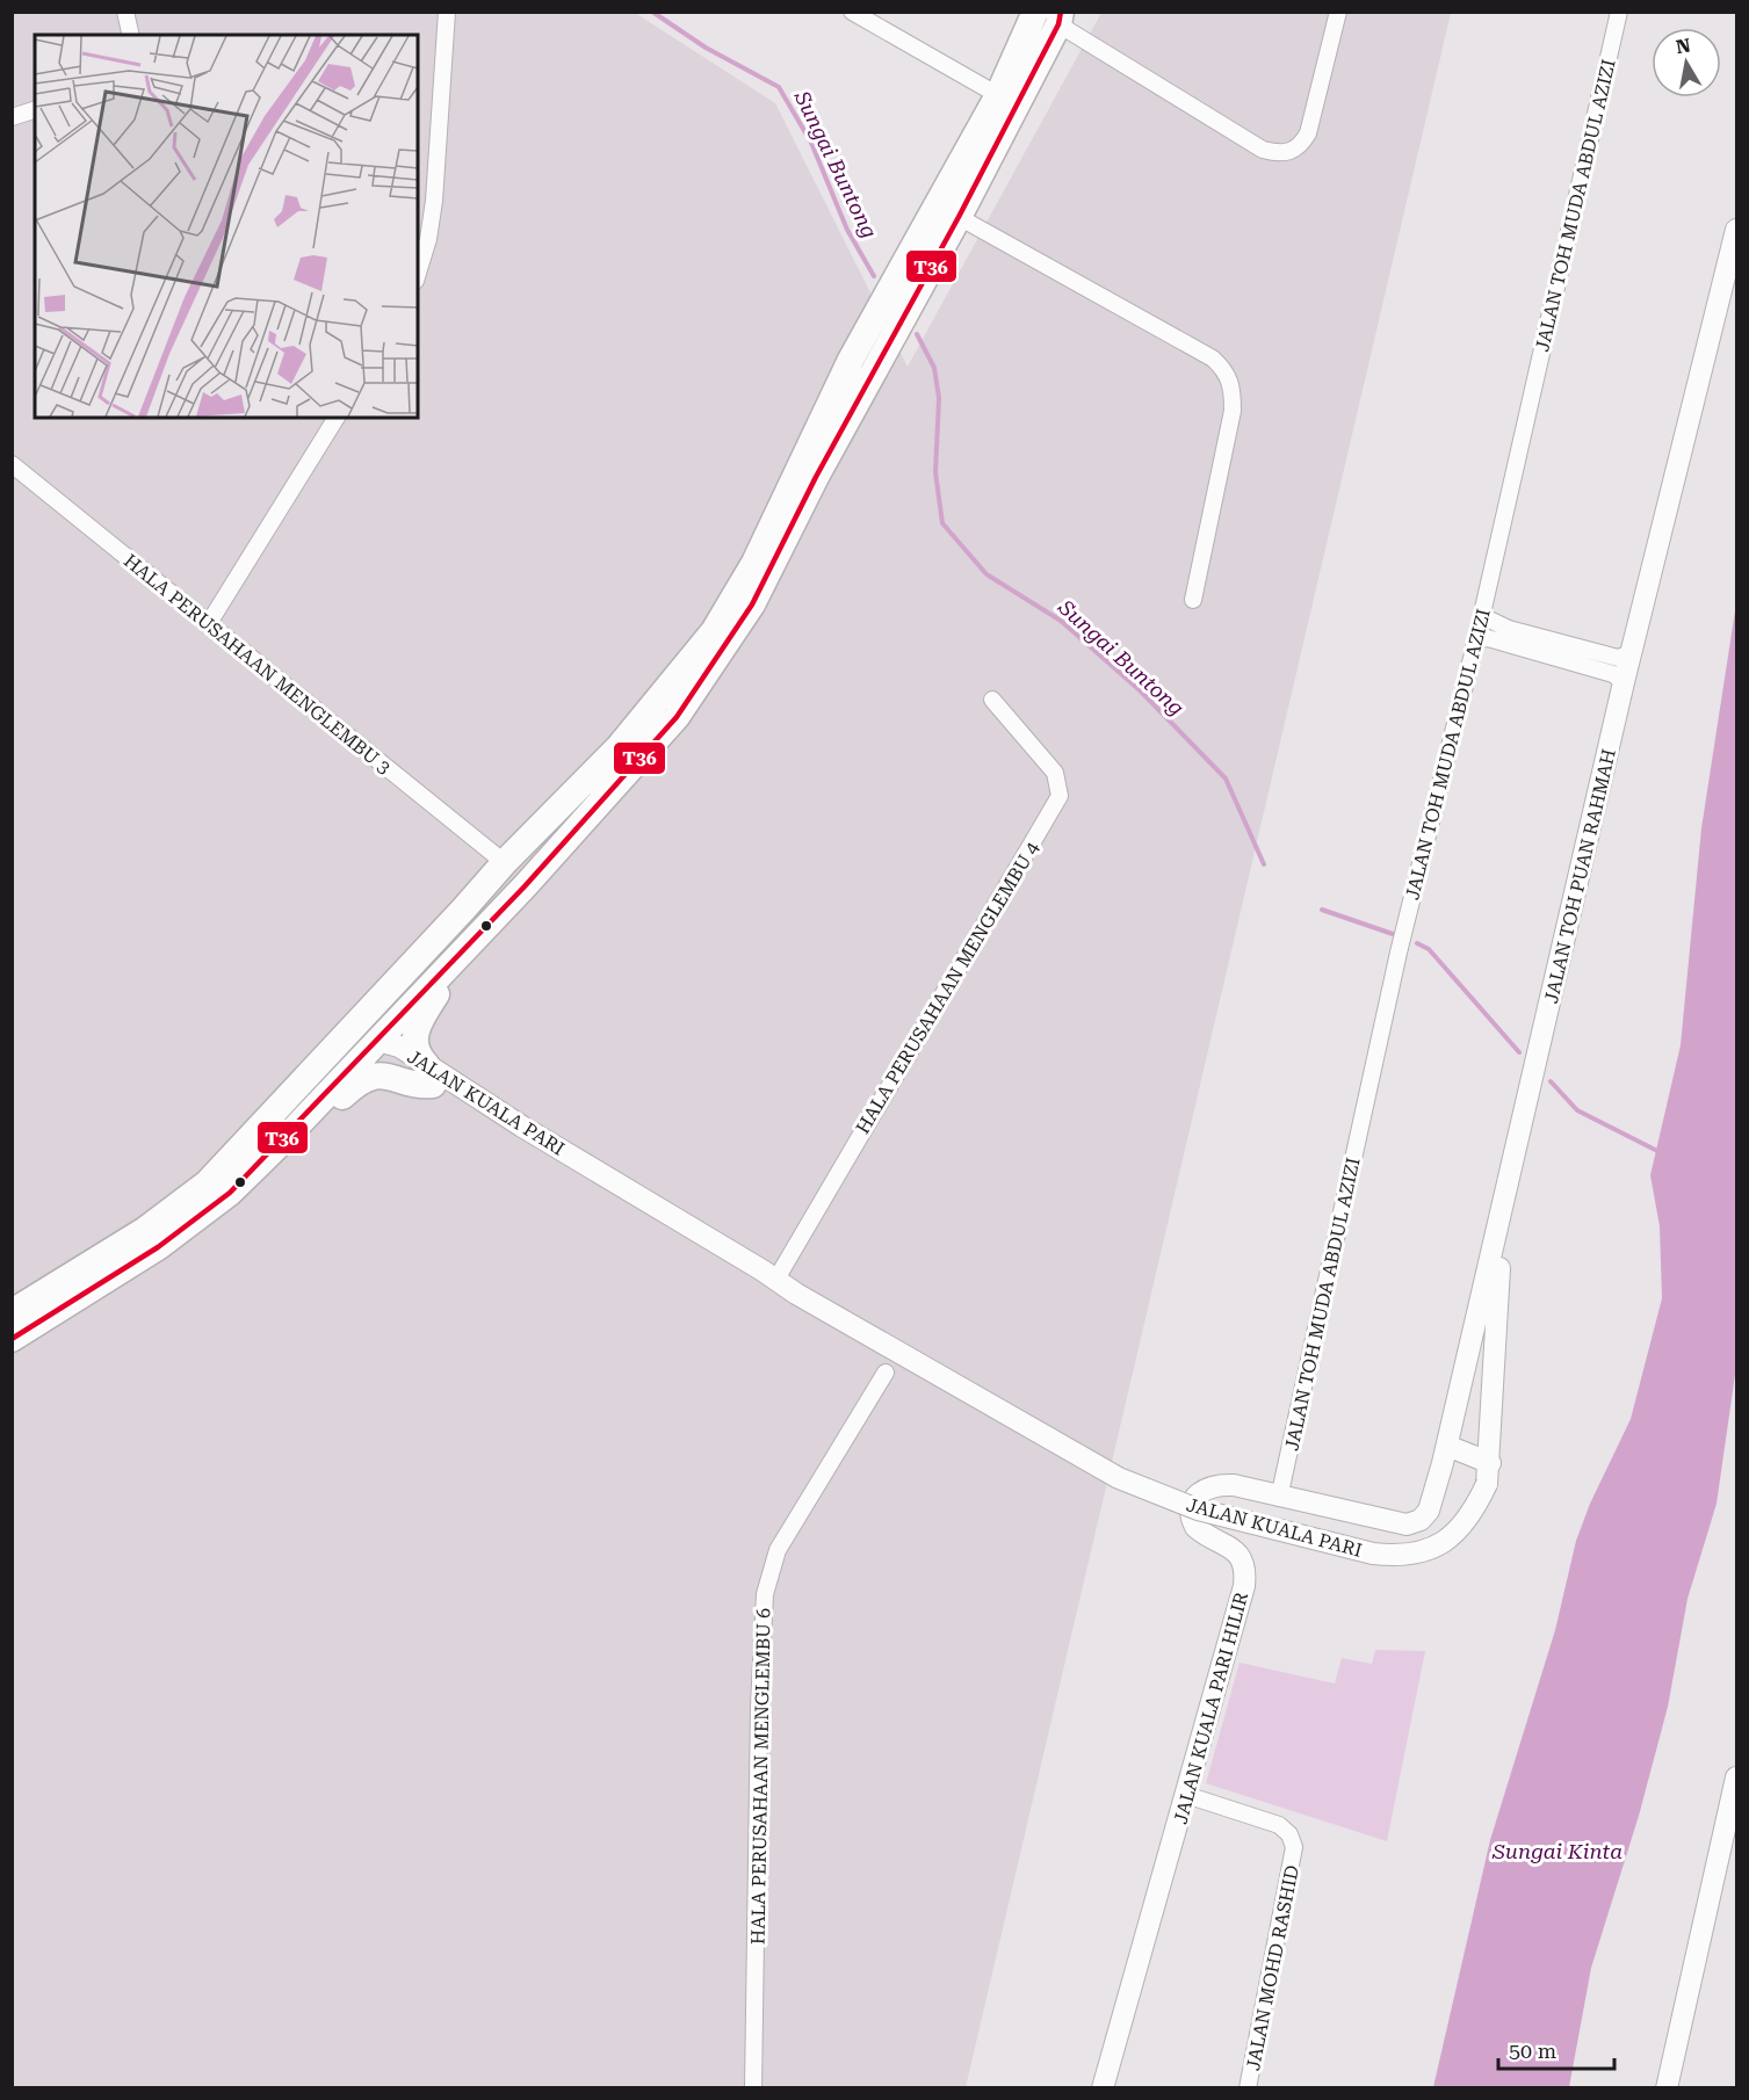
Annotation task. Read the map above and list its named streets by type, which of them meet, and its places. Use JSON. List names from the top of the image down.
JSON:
{
  "streets": {
    "street": [
      "JALAN TOH MUDA ABDUL AZIZI",
      "HALA PERUSAHAAN MENGLEMBU 3",
      "JALAN TOH PUAN RAHMAH",
      "HALA PERUSAHAAN MENGLEMBU 4",
      "JALAN KUALA PARI",
      "JALAN KUALA PARI HILIR",
      "HALA PERUSAHAAN MENGLEMBU 6",
      "JALAN MOHD RASHID"
    ]
  },
  "crossings": [
    ["JALAN TOH MUDA ABDUL AZIZI", "JALAN KUALA PARI HILIR"],
    ["JALAN TOH PUAN RAHMAH", "JALAN KUALA PARI"],
    ["JALAN TOH PUAN RAHMAH", "JALAN KUALA PARI HILIR"],
    ["HALA PERUSAHAAN MENGLEMBU 4", "JALAN KUALA PARI"],
    ["JALAN KUALA PARI HILIR", "JALAN MOHD RASHID"]
  ],
  "water": ["Sungai Buntong", "Sungai Kinta"],
  "lines": ["transit line T36"],
  "scale_bar": "50 m",
  "north": "top"
}
